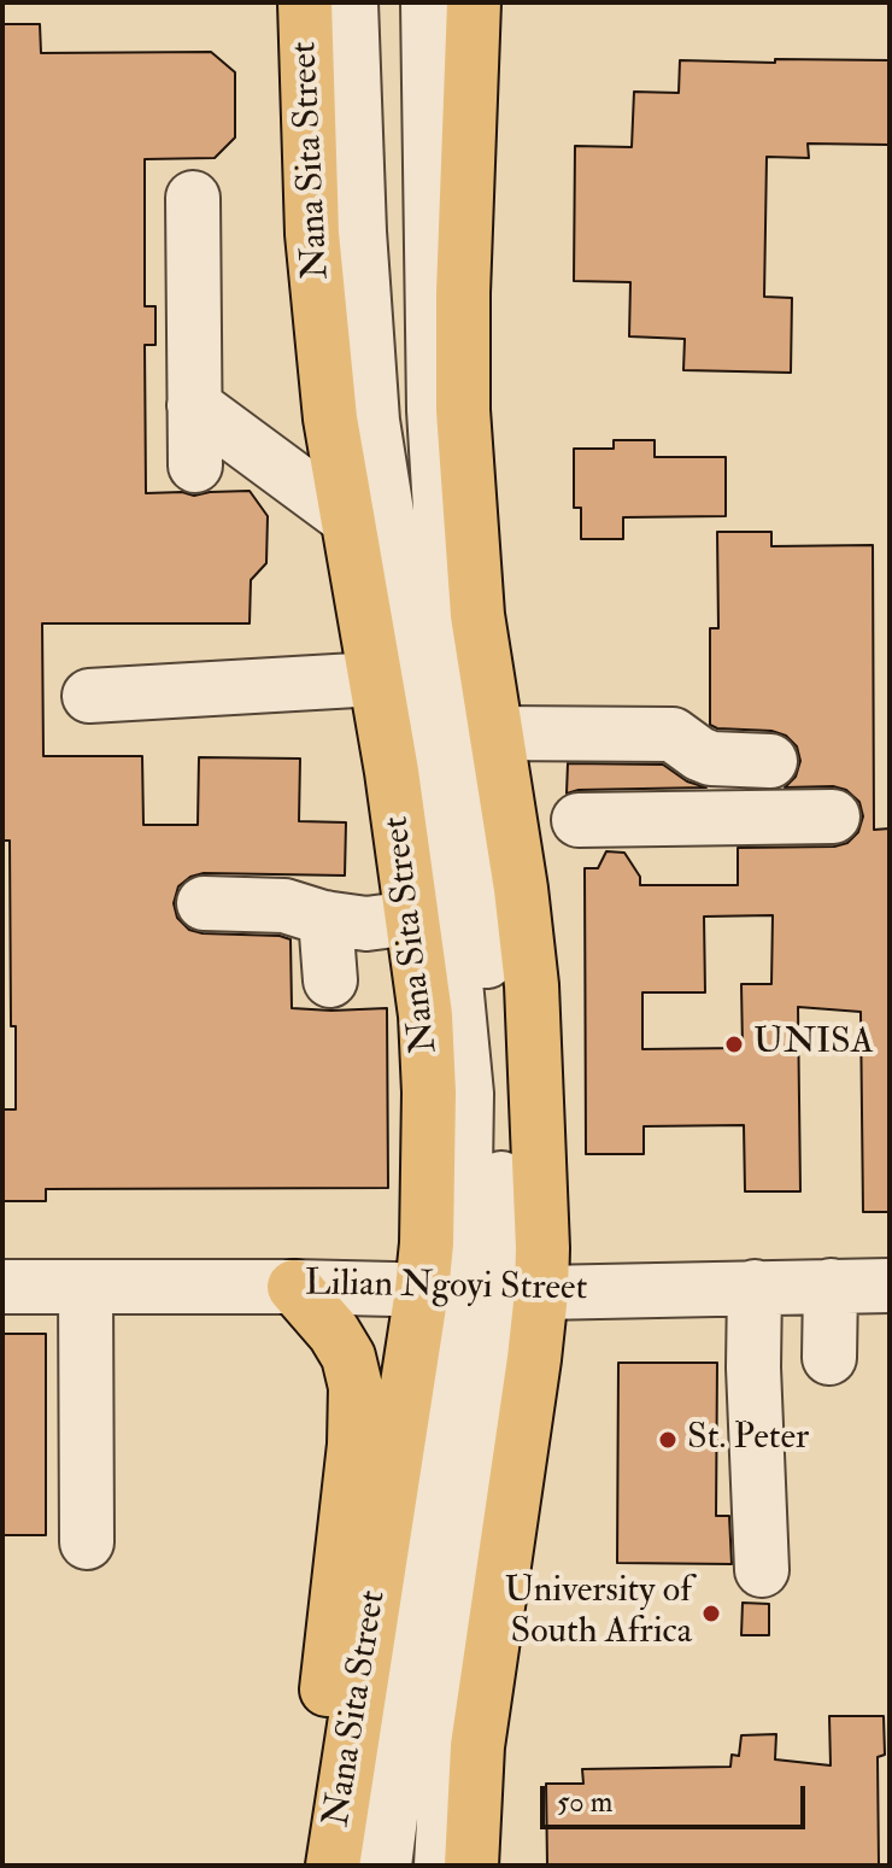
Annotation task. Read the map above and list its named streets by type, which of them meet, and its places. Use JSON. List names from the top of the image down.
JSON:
{
  "streets": {
    "main road": ["Nana Sita Street"],
    "street": ["Lilian Ngoyi Street"]
  },
  "crossings": [
    ["Nana Sita Street", "Lilian Ngoyi Street"]
  ],
  "places": ["UNISA", "St. Peter", "University of South Africa"],
  "scale_bar": "50 m"
}
